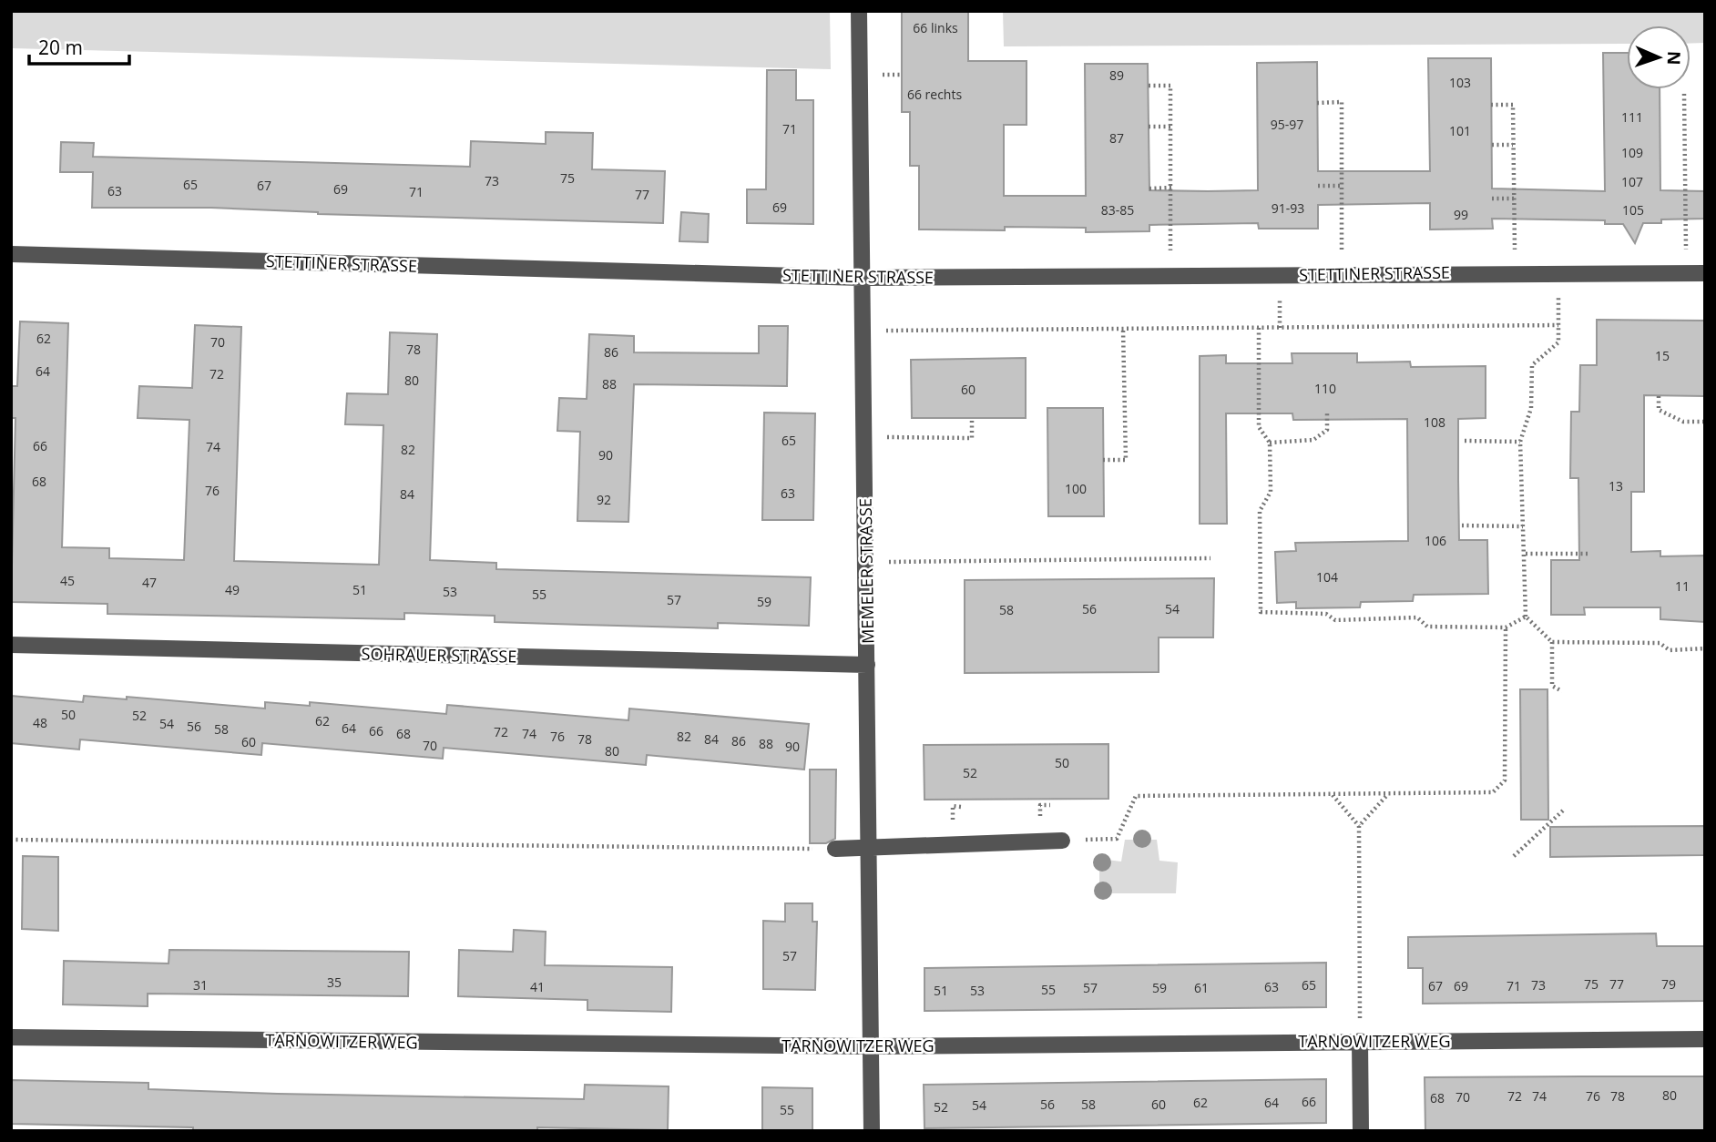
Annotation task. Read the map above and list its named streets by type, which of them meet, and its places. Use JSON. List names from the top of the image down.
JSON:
{
  "streets": {
    "street": [
      "STETTINER STRASSE",
      "MEMELER STRASSE",
      "SOHRAUER STRASSE",
      "TARNOWITZER WEG"
    ]
  },
  "crossings": [
    ["STETTINER STRASSE", "MEMELER STRASSE"],
    ["MEMELER STRASSE", "SOHRAUER STRASSE"],
    ["MEMELER STRASSE", "TARNOWITZER WEG"]
  ],
  "house_numbers": [
    "66 links",
    "89",
    "103",
    "66 rechts",
    "111",
    "95-97",
    "71",
    "101",
    "87",
    "109",
    "75",
    "73",
    "107",
    "65",
    "67",
    "69",
    "63",
    "71",
    "77",
    "69",
    "91-93",
    "83-85",
    "105",
    "99",
    "62",
    "70",
    "78",
    "86",
    "15",
    "64",
    "72",
    "80",
    "88",
    "110",
    "60",
    "108",
    "65",
    "66",
    "74",
    "82",
    "90",
    "68",
    "13",
    "100",
    "76",
    "63",
    "84",
    "92",
    "106",
    "104",
    "45",
    "47",
    "11",
    "49",
    "51",
    "53",
    "55",
    "57",
    "59",
    "56",
    "54",
    "58",
    "50",
    "52",
    "62",
    "48",
    "54",
    "56",
    "64",
    "58",
    "66",
    "72",
    "68",
    "74",
    "76",
    "82",
    "78",
    "84",
    "86",
    "60",
    "88",
    "70",
    "90",
    "80",
    "50",
    "52",
    "57",
    "35",
    "75",
    "77",
    "79",
    "31",
    "65",
    "73",
    "67",
    "69",
    "71",
    "41",
    "63",
    "57",
    "59",
    "61",
    "55",
    "51",
    "53",
    "80",
    "72",
    "74",
    "76",
    "78",
    "70",
    "68",
    "66",
    "62",
    "64",
    "56",
    "58",
    "60",
    "54",
    "52",
    "55"
  ],
  "scale_bar": "20 m",
  "north": "right"
}
